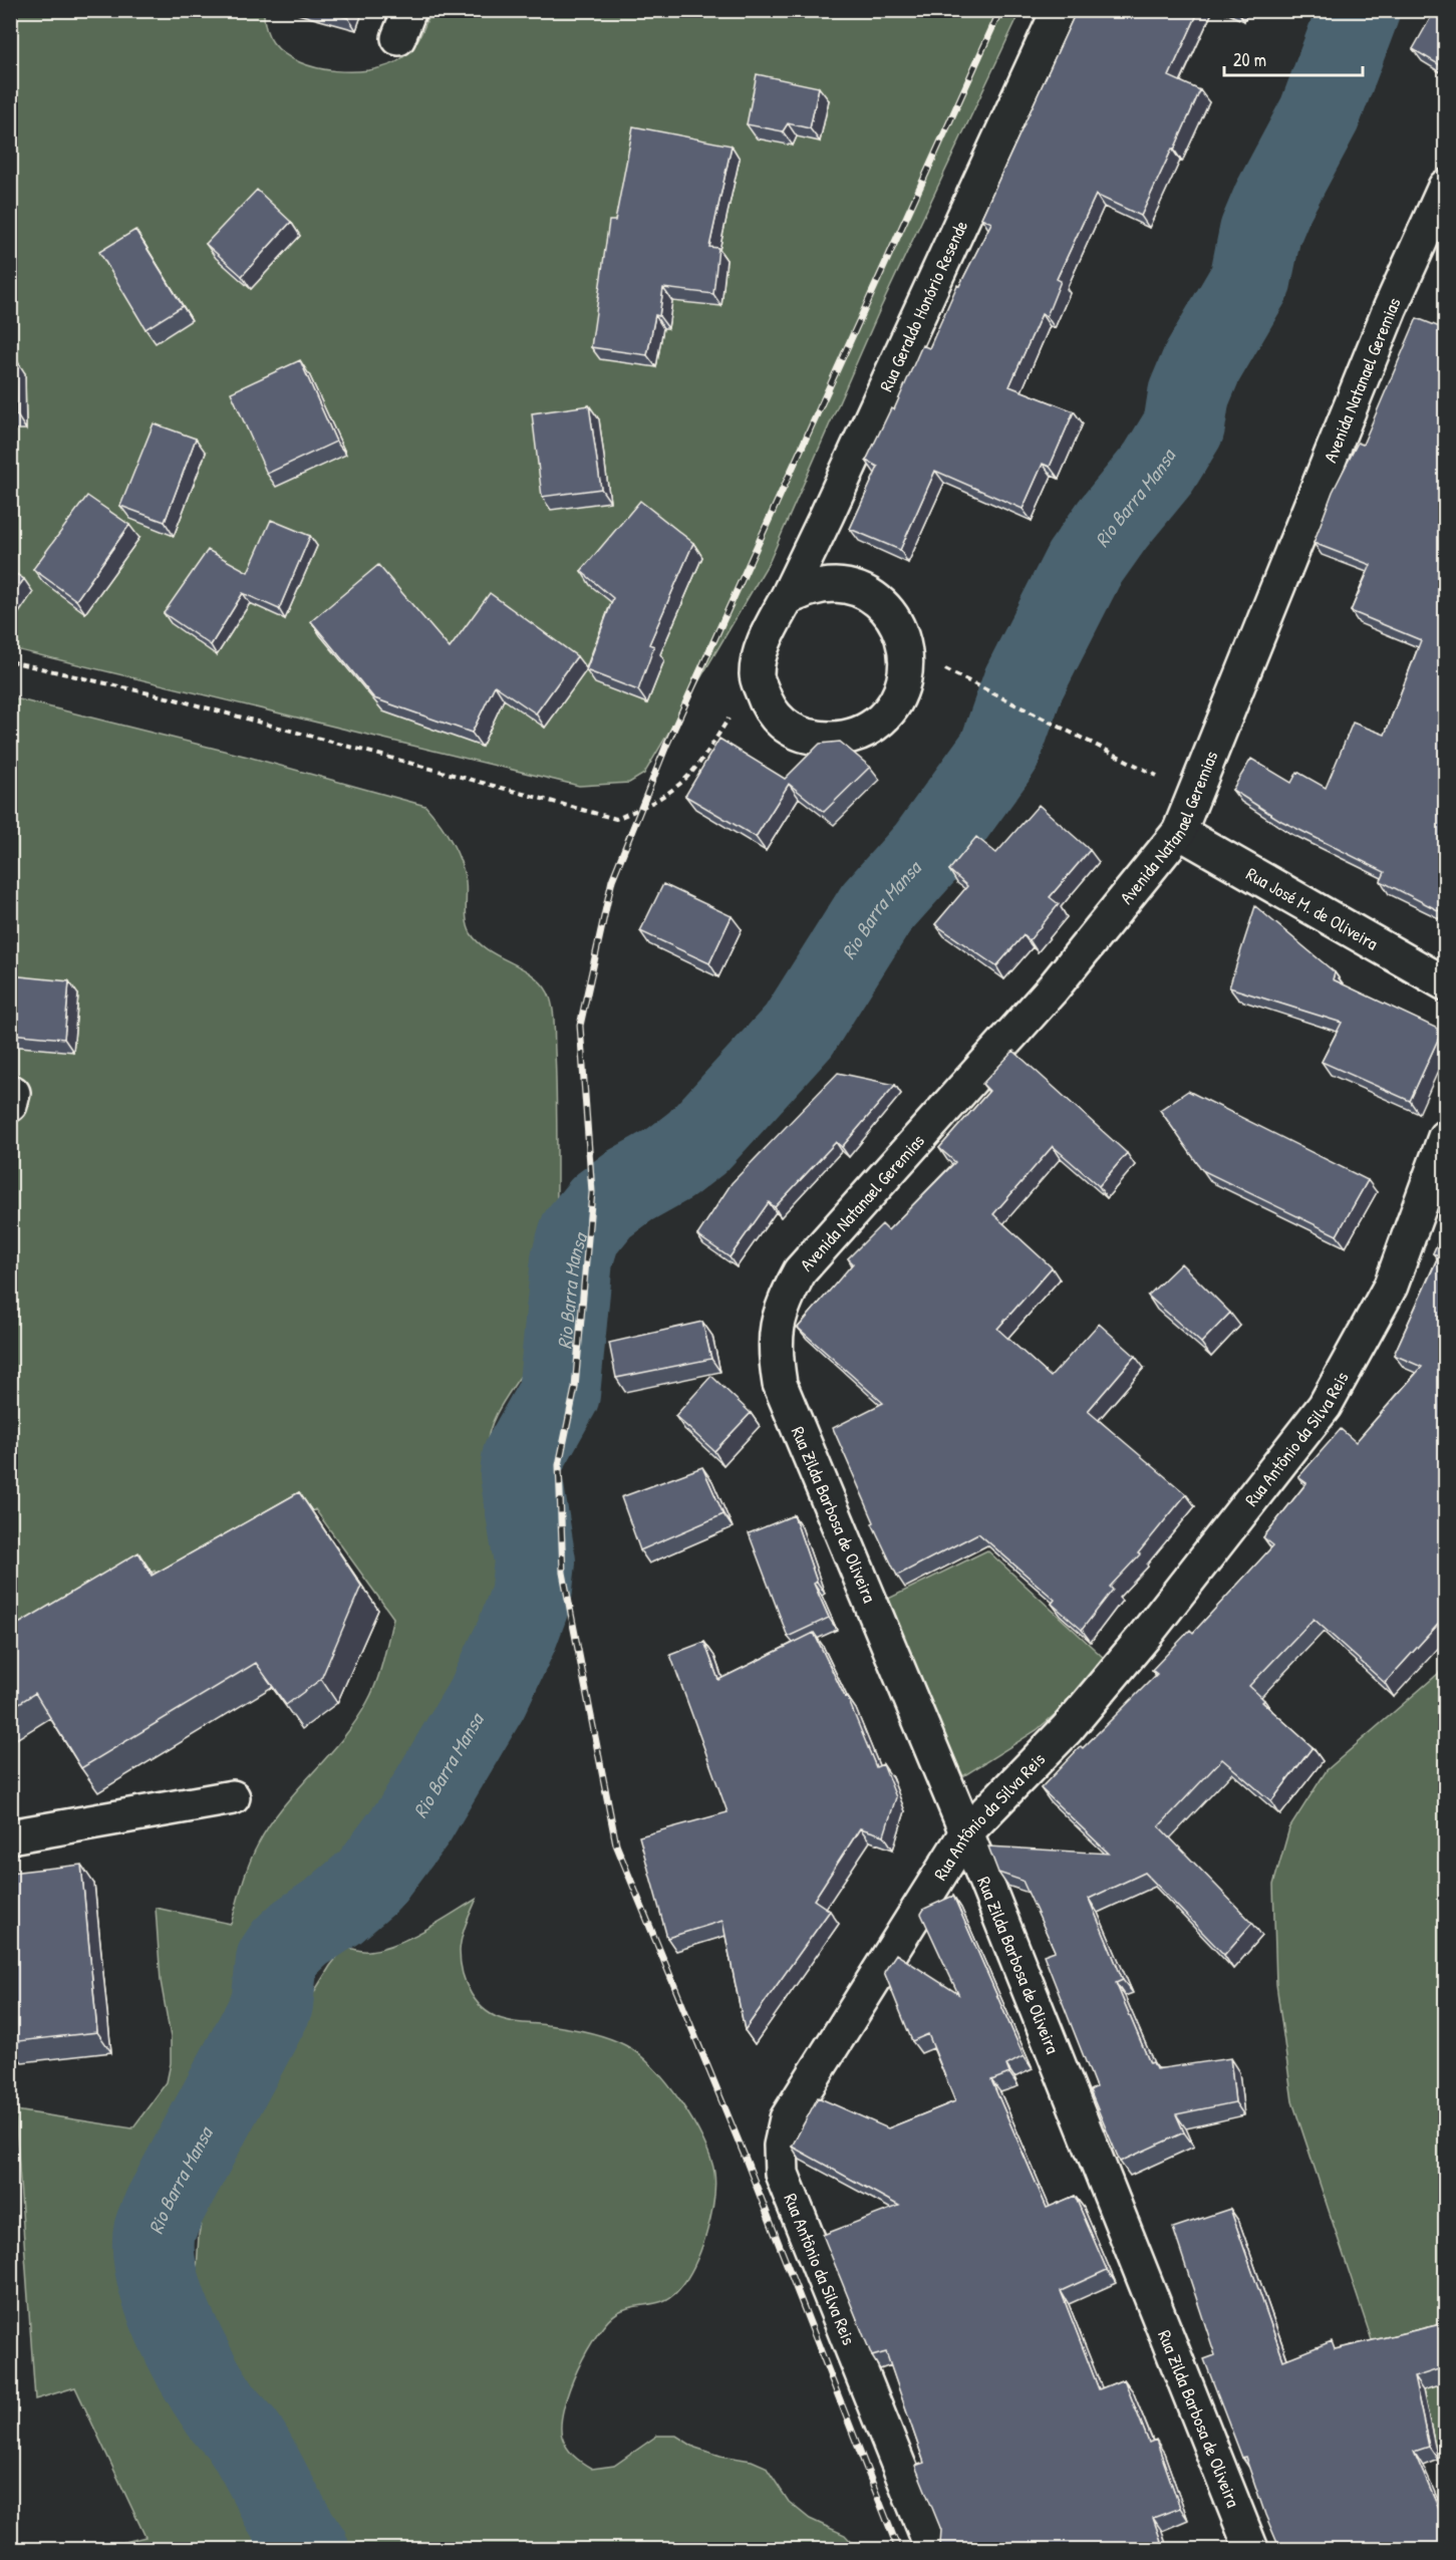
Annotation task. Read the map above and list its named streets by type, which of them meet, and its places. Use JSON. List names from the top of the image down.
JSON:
{
  "streets": {
    "street": [
      "Rua Geraldo Honório Resende",
      "Avenida Natanael Geremias",
      "Rua José M. de Oliveira",
      "Rua Antônio da Silva Reis",
      "Rua Zilda Barbosa de Oliveira"
    ]
  },
  "crossings": [
    ["Avenida Natanael Geremias", "Rua José M. de Oliveira"],
    ["Avenida Natanael Geremias", "Rua Zilda Barbosa de Oliveira"],
    ["Rua Antônio da Silva Reis", "Rua Zilda Barbosa de Oliveira"]
  ],
  "water": ["Rio Barra Mansa"],
  "scale_bar": "20 m"
}
